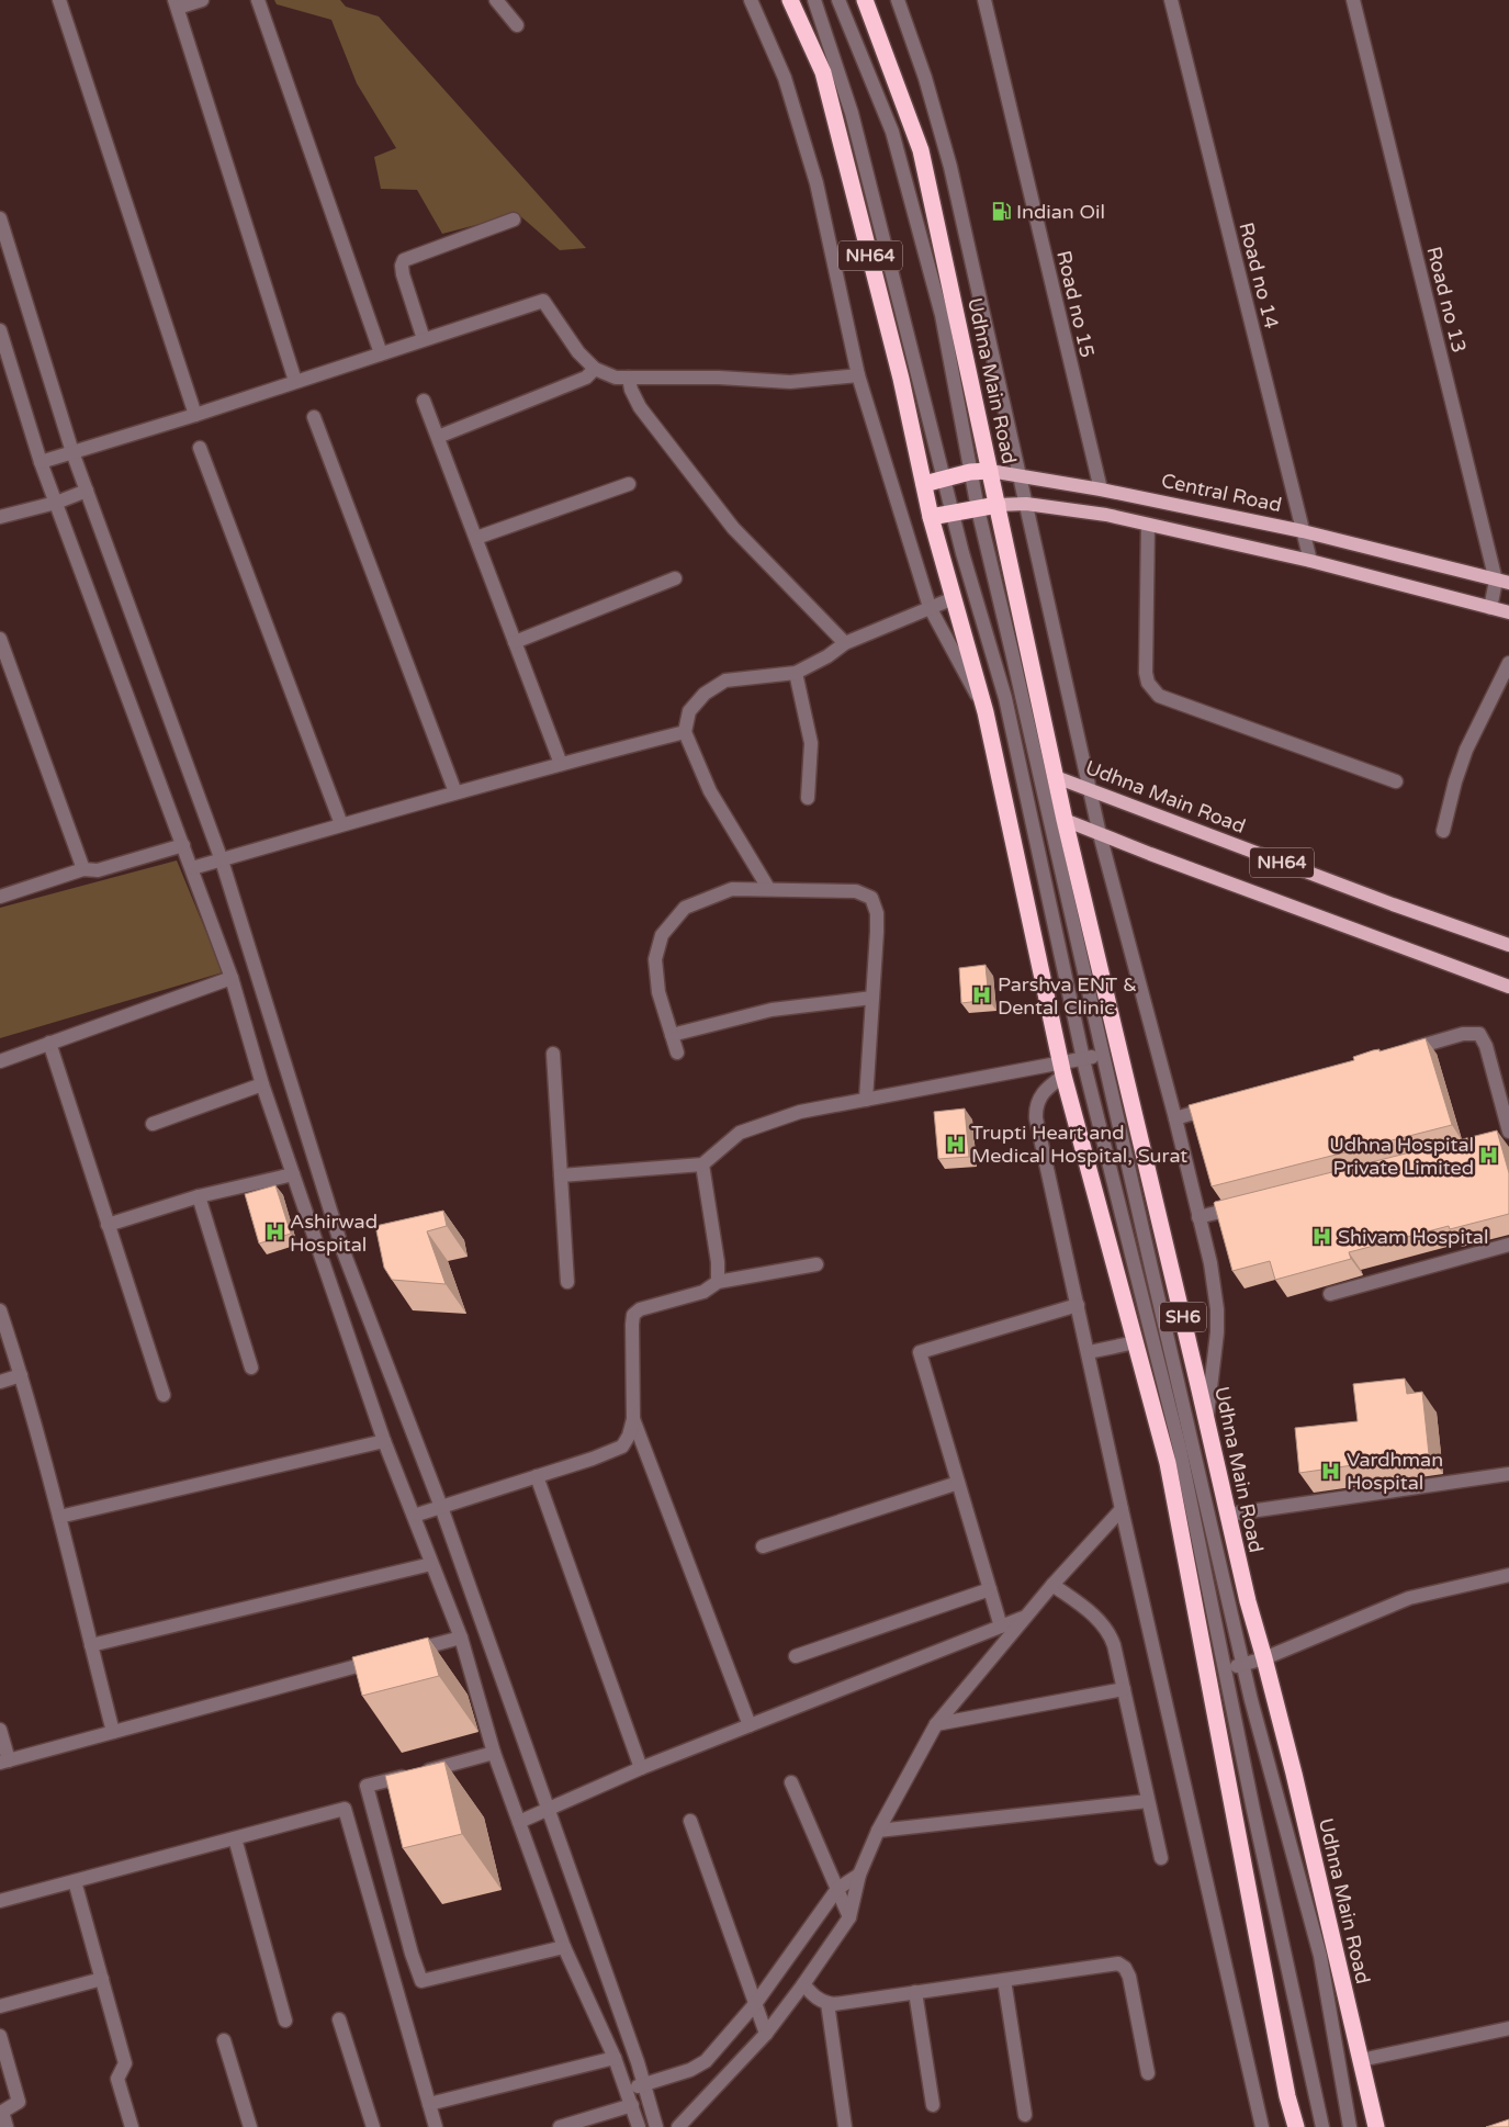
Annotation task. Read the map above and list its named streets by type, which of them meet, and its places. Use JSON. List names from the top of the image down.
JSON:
{
  "streets": {
    "highway": [
      "NH64",
      "Udhna Main Road",
      "Central Road",
      "SH6"
    ],
    "street": ["Road no 14", "Road no 13", "Road no 15"]
  },
  "crossings": [
    ["NH64", "Udhna Main Road"],
    ["NH64", "Central Road"],
    ["Road no 14", "Central Road"],
    ["Road no 13", "Central Road"],
    ["Road no 15", "Central Road"],
    ["Udhna Main Road", "Central Road"]
  ],
  "places": {
    "fuel station": ["Indian Oil"],
    "hospital": [
      "Parshva ENT & Dental Clinic",
      "Trupti Heart and Medical Hospital, Surat",
      "Udhna Hospital Private Limited",
      "Ashirwad Hospital",
      "Shivam Hospital",
      "Vardhman Hospital"
    ]
  }
}
